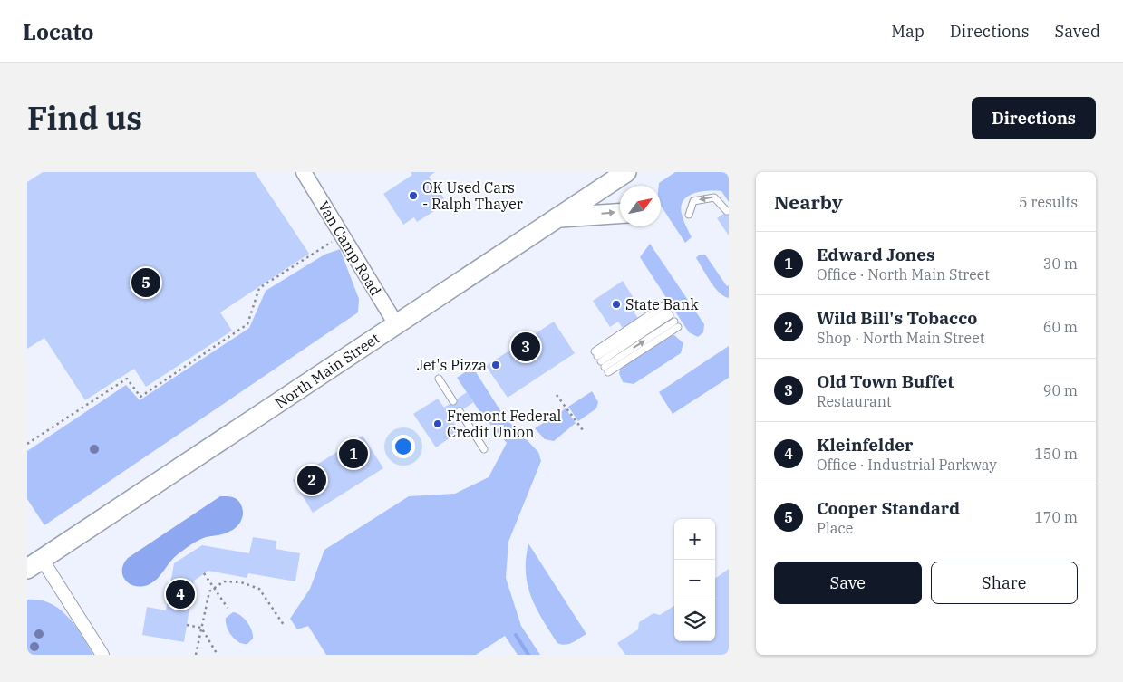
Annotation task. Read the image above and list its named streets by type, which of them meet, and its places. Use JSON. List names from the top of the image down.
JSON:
{
  "streets": {
    "main road": ["North Main Street"],
    "street": ["Van Camp Road"]
  },
  "crossings": [
    ["Van Camp Road", "North Main Street"]
  ],
  "places": [
    "OK Used Cars - Ralph Thayer",
    "State Bank",
    "Jet's Pizza",
    "Fremont Federal Credit Union"
  ],
  "north": "top right",
  "page": {
    "header": "Locato",
    "nav": ["Map", "Directions", "Saved"],
    "title": "Find us",
    "buttons": [
      "Directions",
      ["Save", "Share"]
    ],
    "heading": ["Nearby", "5 results"],
    "list": [
      {
        "mark": "1",
        "name": "Edward Jones",
        "note": "Office · North Main Street",
        "value": "30 m"
      },
      {
        "mark": "2",
        "name": "Wild Bill's Tobacco",
        "note": "Shop · North Main Street",
        "value": "60 m"
      },
      {
        "mark": "3",
        "name": "Old Town Buffet",
        "note": "Restaurant",
        "value": "90 m"
      },
      {
        "mark": "4",
        "name": "Kleinfelder",
        "note": "Office · Industrial Parkway",
        "value": "150 m"
      },
      {
        "mark": "5",
        "name": "Cooper Standard",
        "note": "Place",
        "value": "170 m"
      }
    ],
    "pins": [
      "5",
      "3",
      "1",
      "2",
      "4"
    ],
    "map_buttons": ["+", "−"]
  }
}
